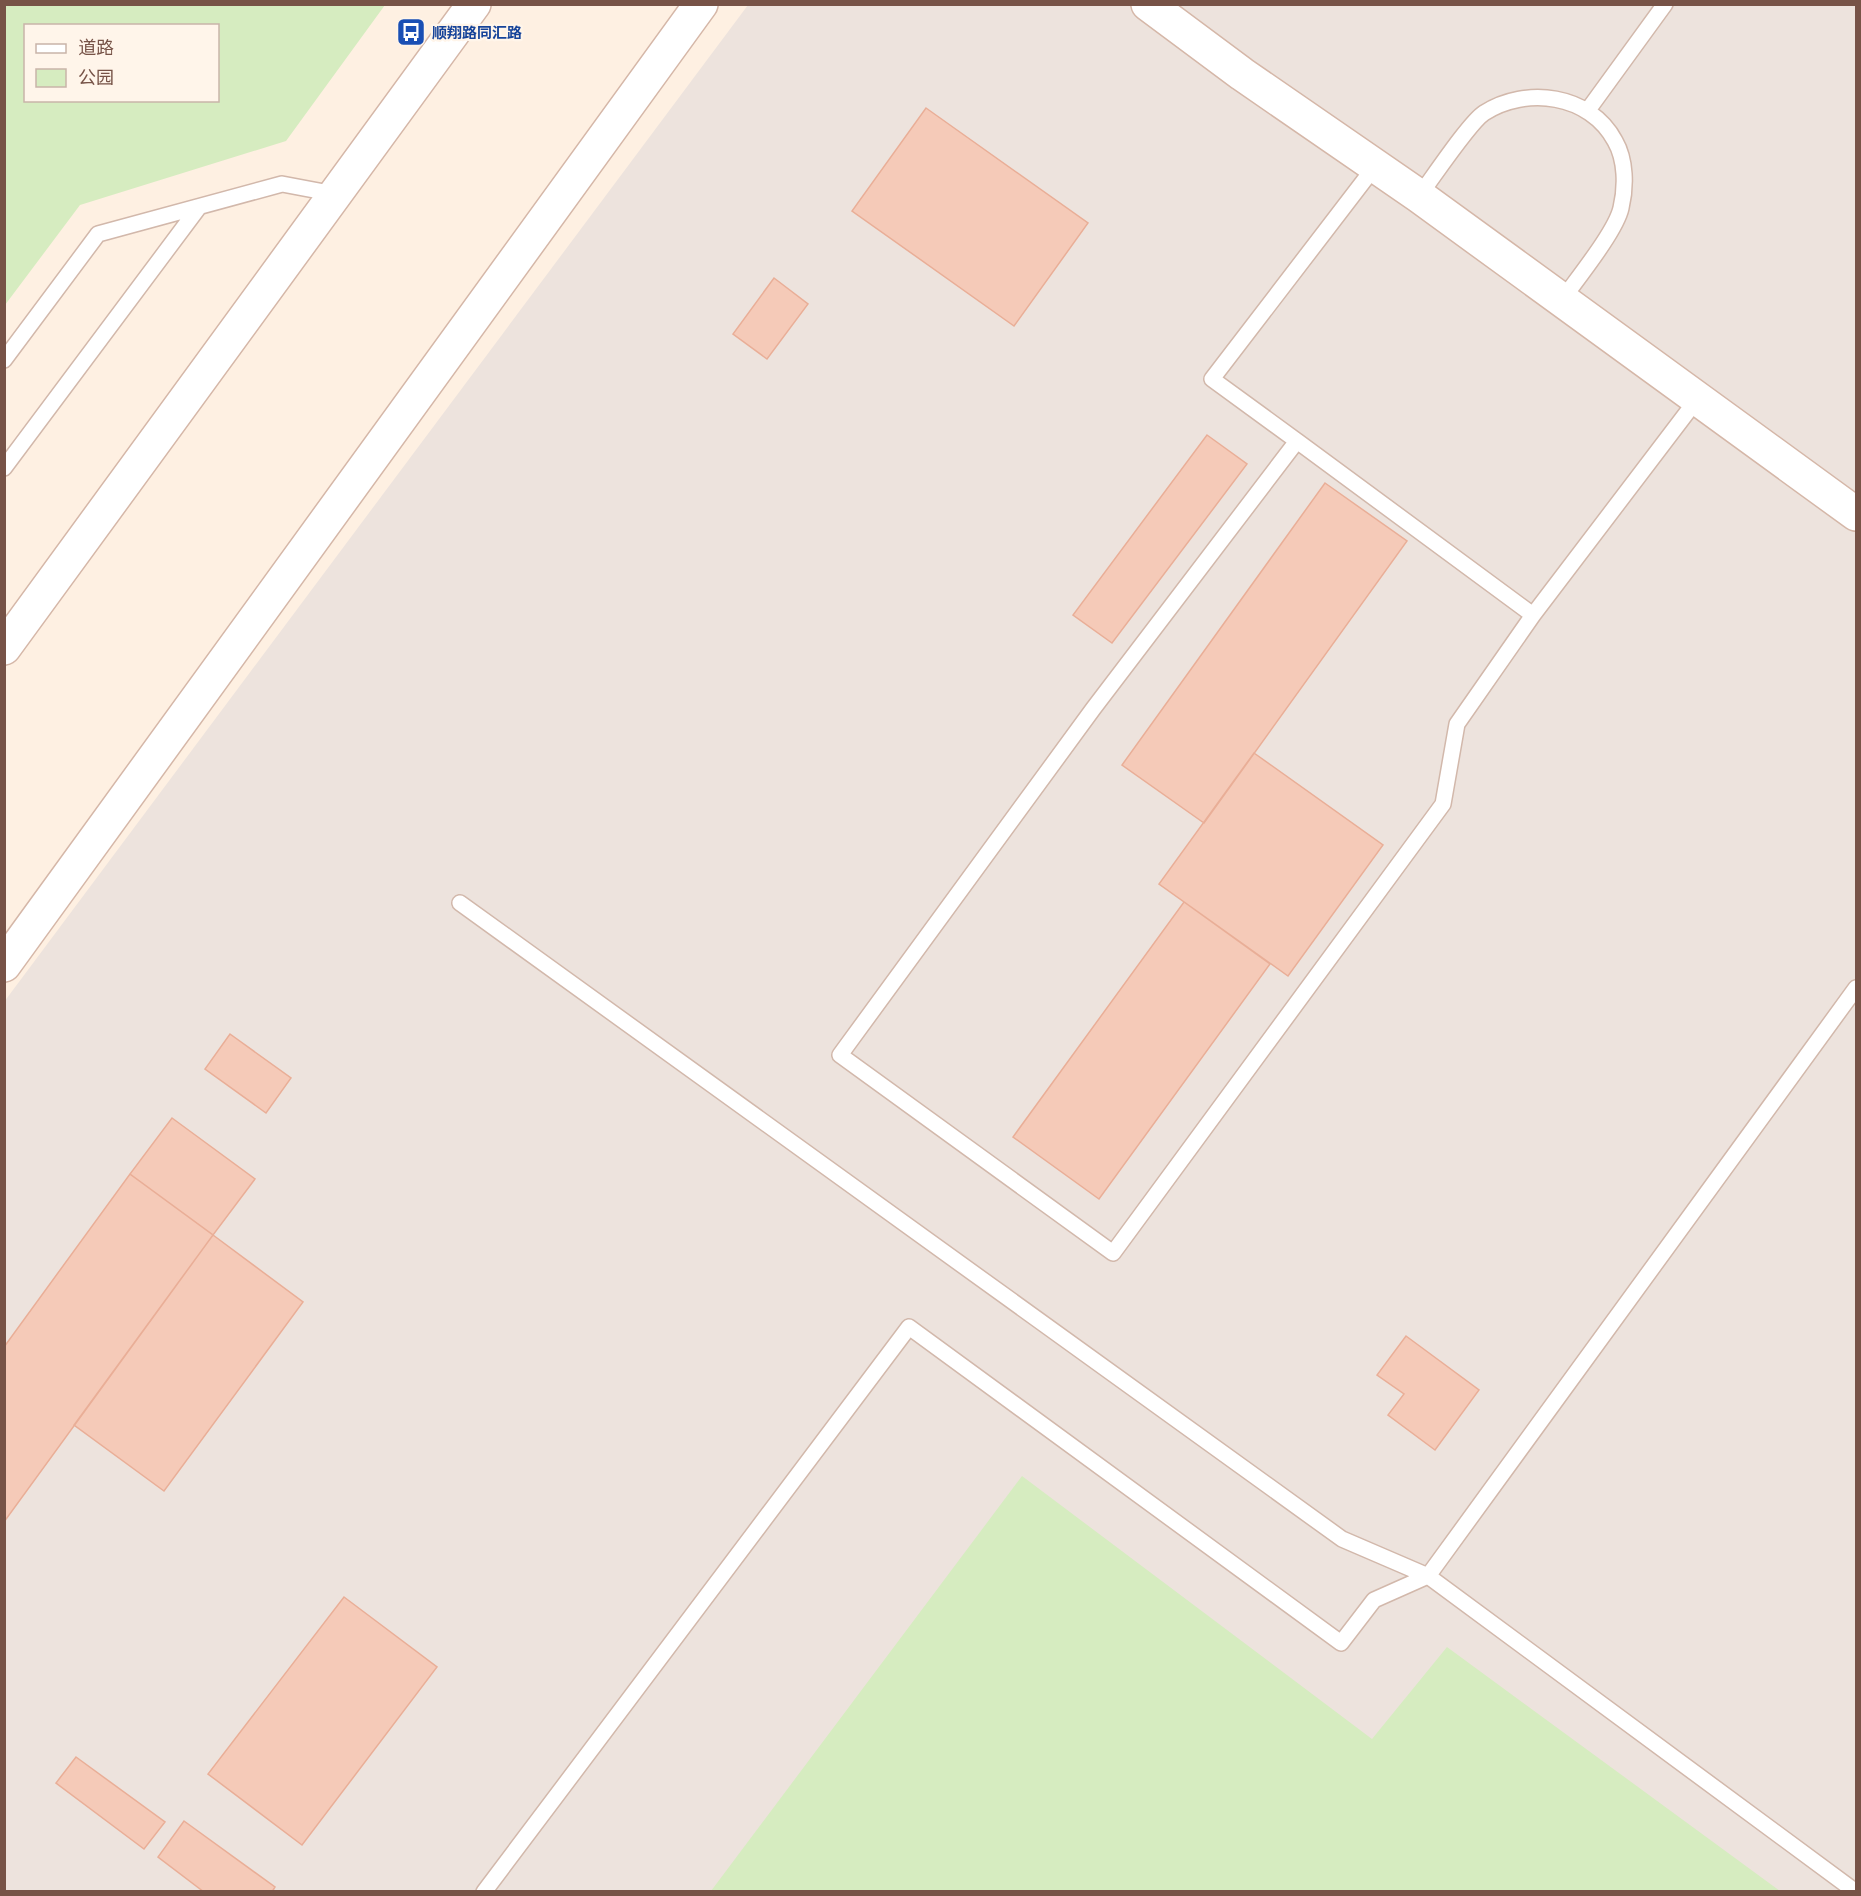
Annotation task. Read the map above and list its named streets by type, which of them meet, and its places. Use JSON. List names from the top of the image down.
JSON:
{
  "places": {
    "bus stop": ["顺翔路同汇路"]
  },
  "legend": ["道路", "公园"]
}
